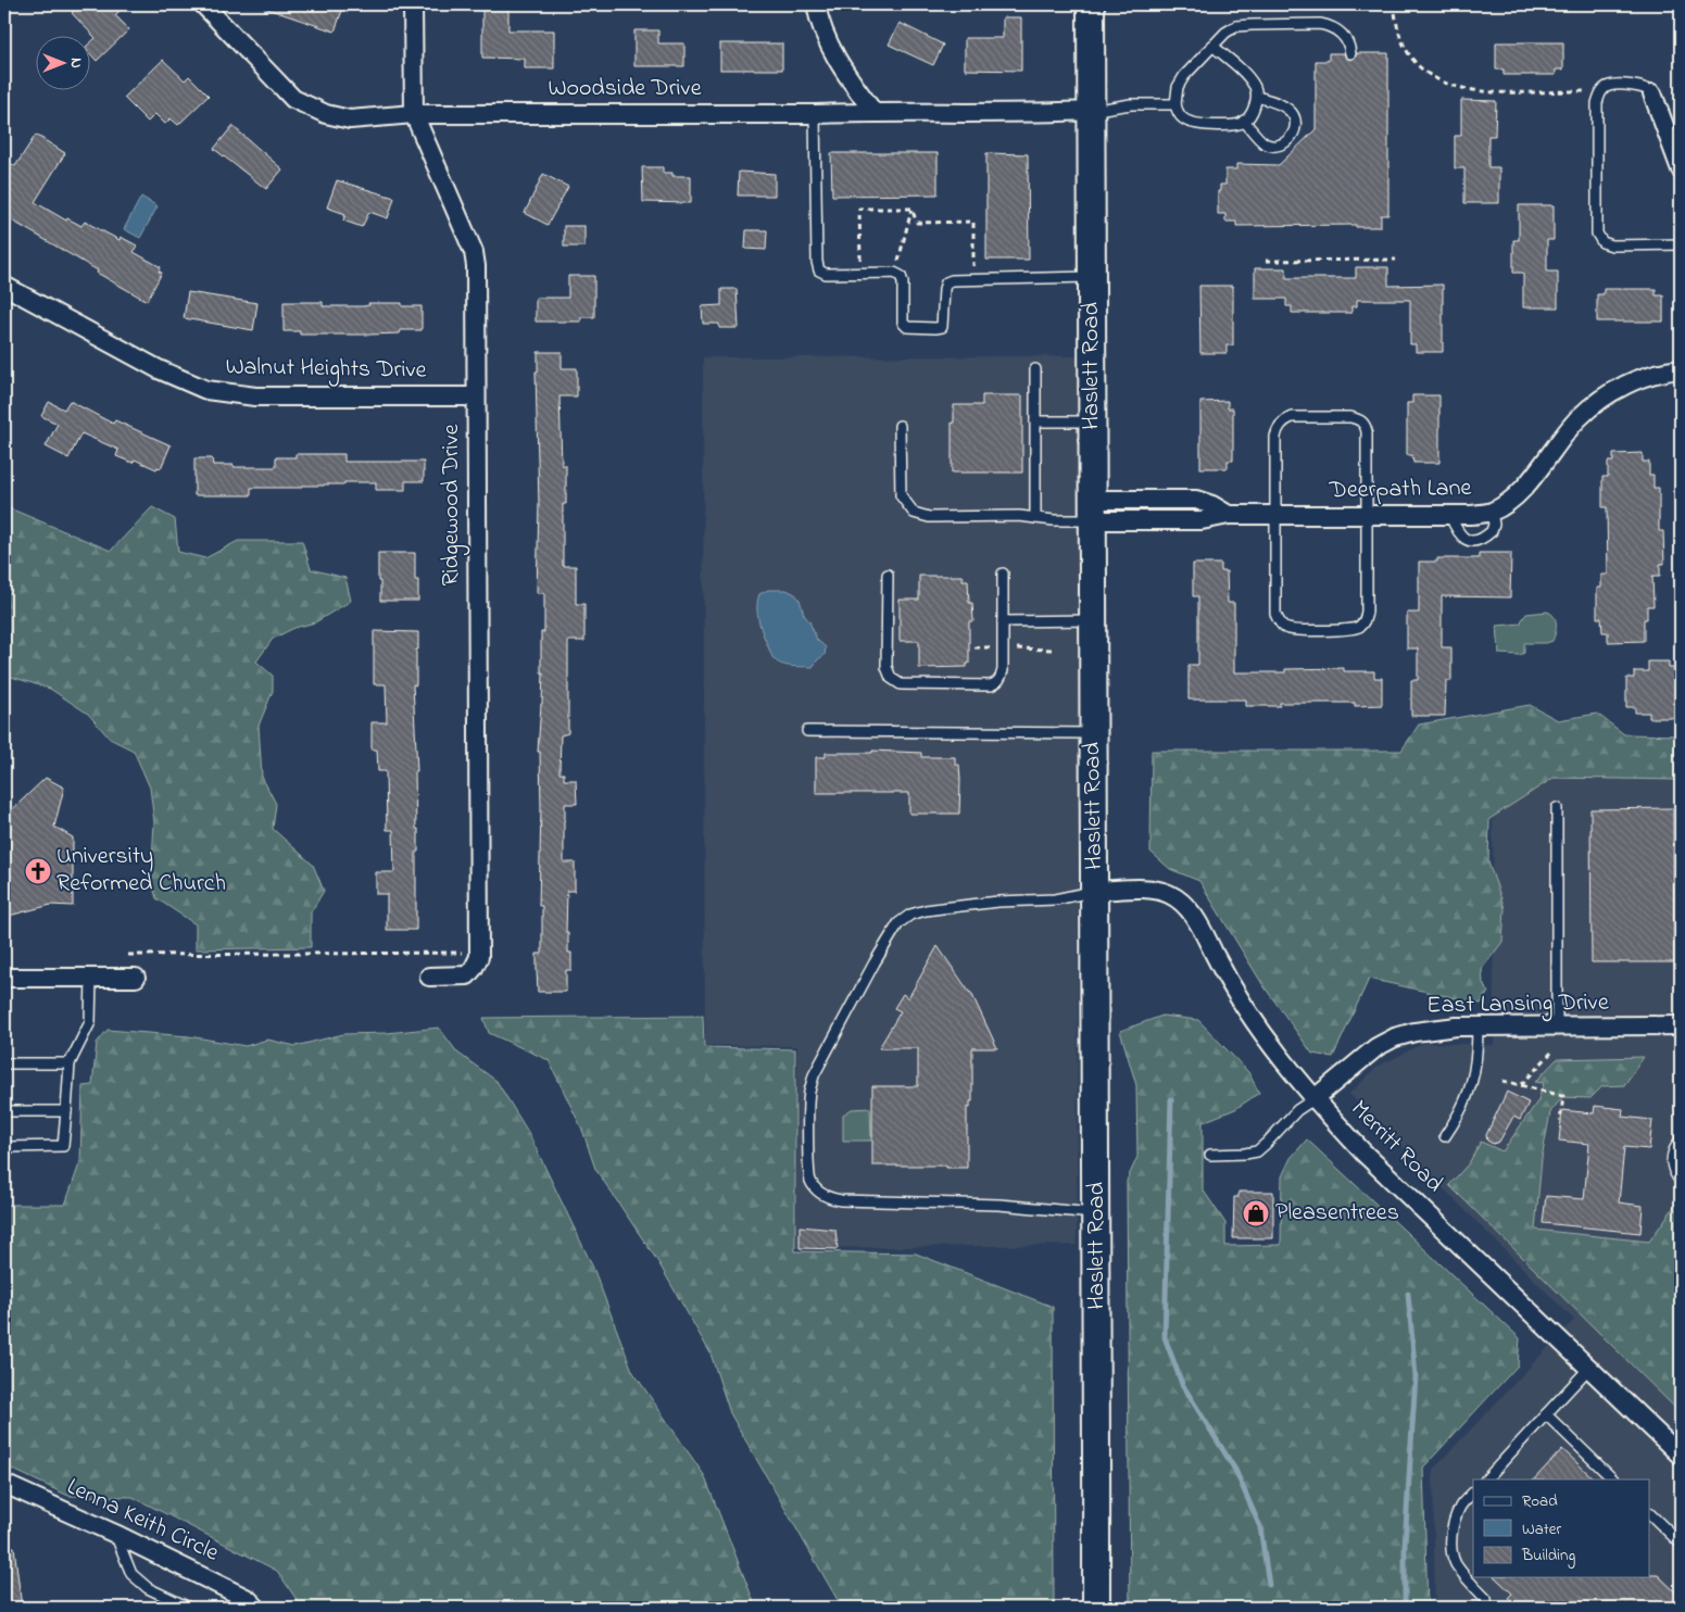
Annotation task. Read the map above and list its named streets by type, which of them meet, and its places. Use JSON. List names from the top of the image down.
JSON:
{
  "streets": {
    "main road": ["Haslett Road"],
    "street": [
      "Woodside Drive",
      "Walnut Heights Drive",
      "Deerpath Lane",
      "Ridgewood Drive",
      "East Lansing Drive",
      "Merritt Road",
      "Lenna Keith Circle"
    ]
  },
  "crossings": [
    ["Woodside Drive", "Haslett Road"],
    ["Woodside Drive", "Ridgewood Drive"],
    ["Haslett Road", "Deerpath Lane"],
    ["Haslett Road", "Merritt Road"],
    ["Walnut Heights Drive", "Ridgewood Drive"],
    ["East Lansing Drive", "Merritt Road"]
  ],
  "places": {
    "church": ["University Reformed Church"],
    "shop": ["Pleasentrees"]
  },
  "legend": ["Road", "Water", "Building"],
  "north": "right"
}
